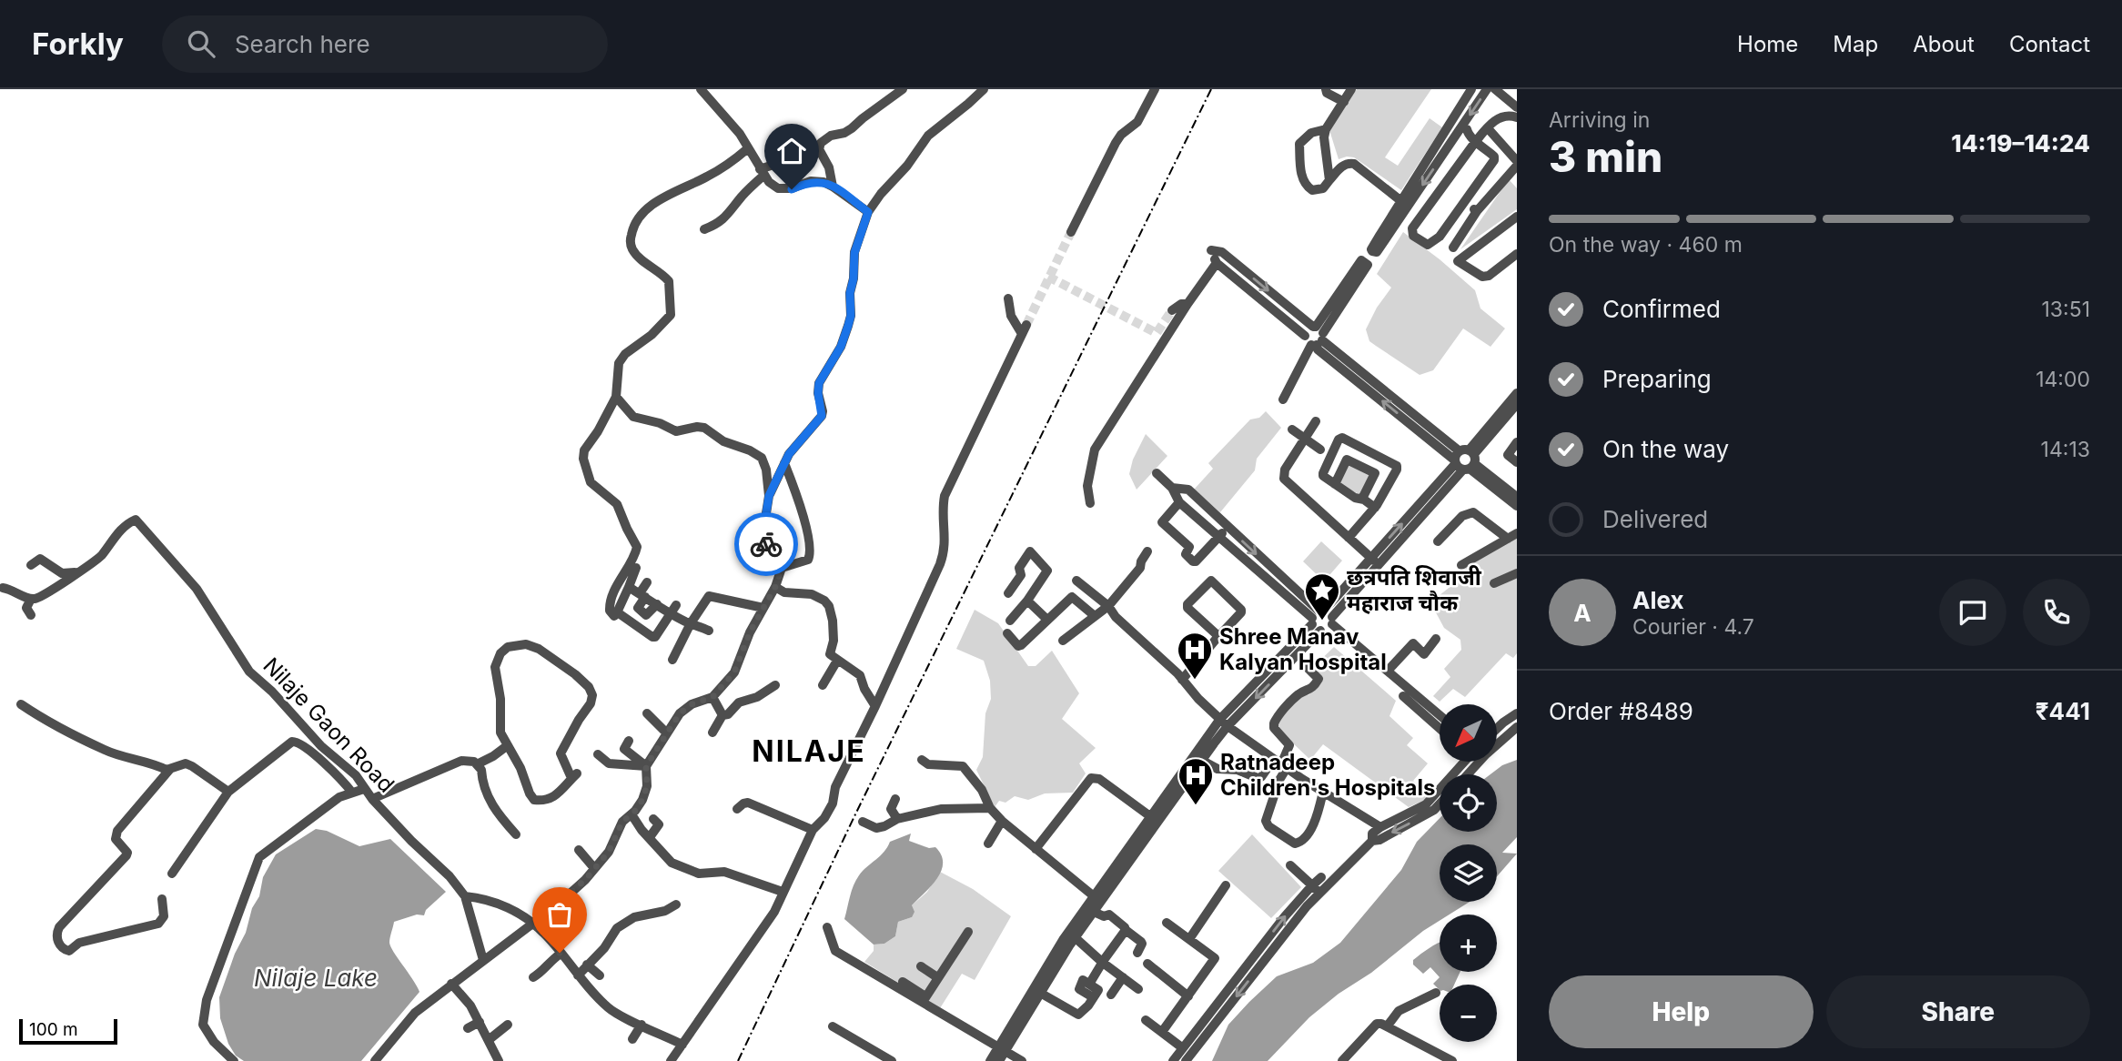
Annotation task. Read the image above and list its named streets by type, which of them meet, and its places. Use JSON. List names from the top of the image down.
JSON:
{
  "streets": {
    "street": ["Nilaje Gaon Road"]
  },
  "districts": ["NILAJE"],
  "water": ["Nilaje Lake"],
  "places": {
    "place": ["छत्रपति शिवाजी महाराज चौक"],
    "hospital": ["Shree Manav Kalyan Hospital", "Ratnadeep Children's Hospitals"]
  },
  "scale_bar": "100 m",
  "north": "bottom left",
  "page": {
    "header": "Forkly",
    "search": "Search here",
    "nav": [
      "Home",
      "Map",
      "About",
      "Contact"
    ],
    "heading": ["3 min", "Arriving in", "14:19–14:24"],
    "panel": [
      "Alex",
      "Courier · 4.7",
      "Order #8489",
      "₹441"
    ],
    "bar": "On the way · 460 m",
    "list": [
      ["Confirmed", "13:51"],
      ["Preparing", "14:00"],
      ["On the way", "14:13"],
      "Delivered"
    ],
    "round": "A",
    "map_buttons": ["+", "−"],
    "buttons": ["Help", "Share"],
    "scale": "100 m"
  }
}
